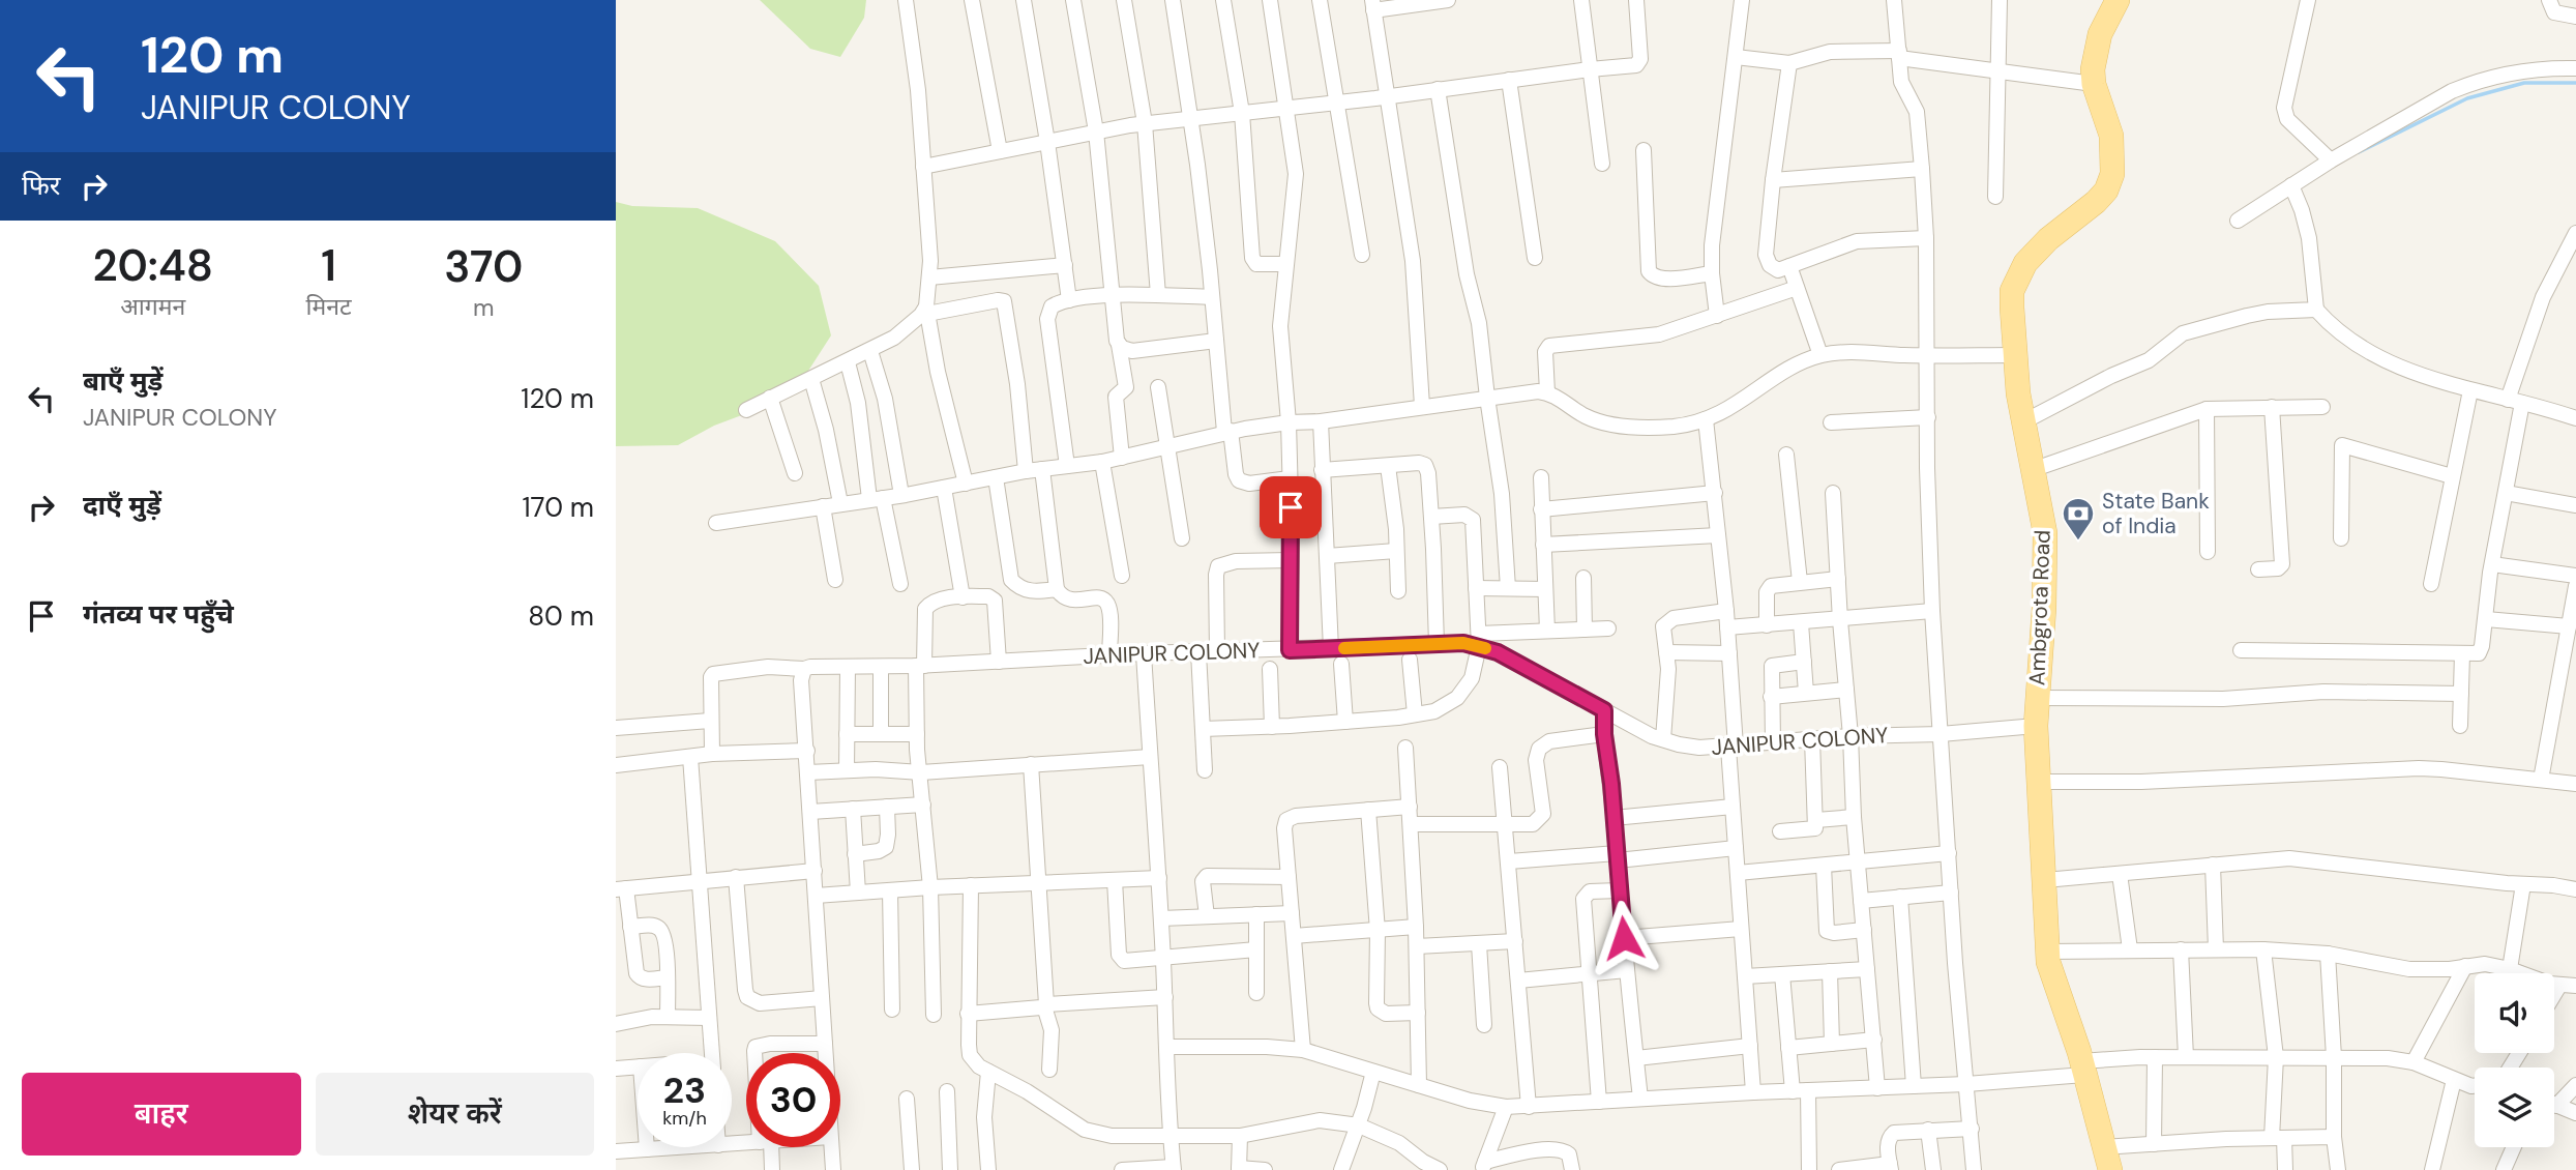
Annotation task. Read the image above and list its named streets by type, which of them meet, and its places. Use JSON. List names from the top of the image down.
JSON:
{
  "streets": {
    "main road": ["Ambgrota Road"],
    "street": ["JANIPUR COLONY"]
  },
  "crossings": [
    ["Ambgrota Road", "JANIPUR COLONY"]
  ],
  "places": {
    "bank": ["State Bank of India"]
  },
  "page": {
    "turn": ["120 m", "JANIPUR COLONY"],
    "then": "फिर",
    "eta": [
      "20:48",
      "आगमन",
      "1",
      "मिनट",
      "370",
      "m"
    ],
    "list": [
      {
        "name": "बाएँ मुड़ें",
        "note": "JANIPUR COLONY",
        "value": "120 m"
      },
      {
        "name": "दाएँ मुड़ें",
        "value": "170 m"
      },
      {
        "name": "गंतव्य पर पहुँचे",
        "value": "80 m"
      }
    ],
    "speed": "23 km/h",
    "limit": "30",
    "buttons": ["बाहर", "शेयर करें"]
  }
}
